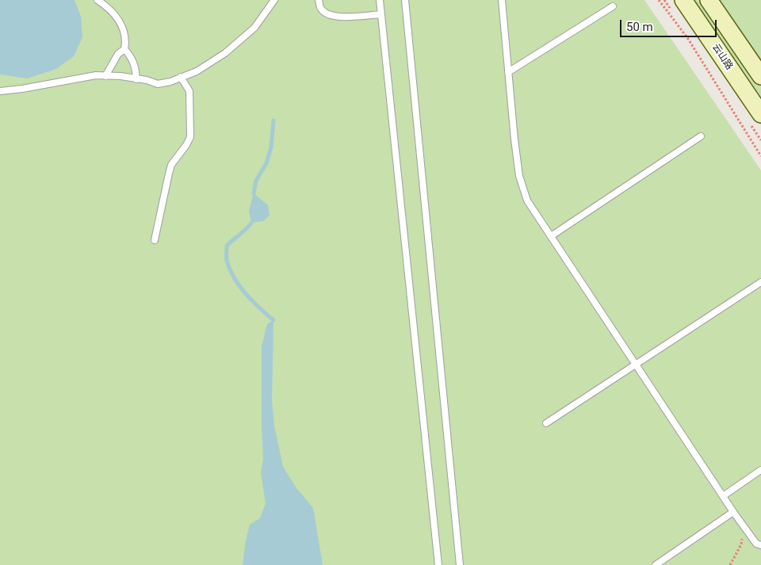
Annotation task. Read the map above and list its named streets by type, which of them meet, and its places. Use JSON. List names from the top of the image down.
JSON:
{
  "streets": {
    "main road": ["云山路"]
  },
  "scale_bar": "50 m"
}
